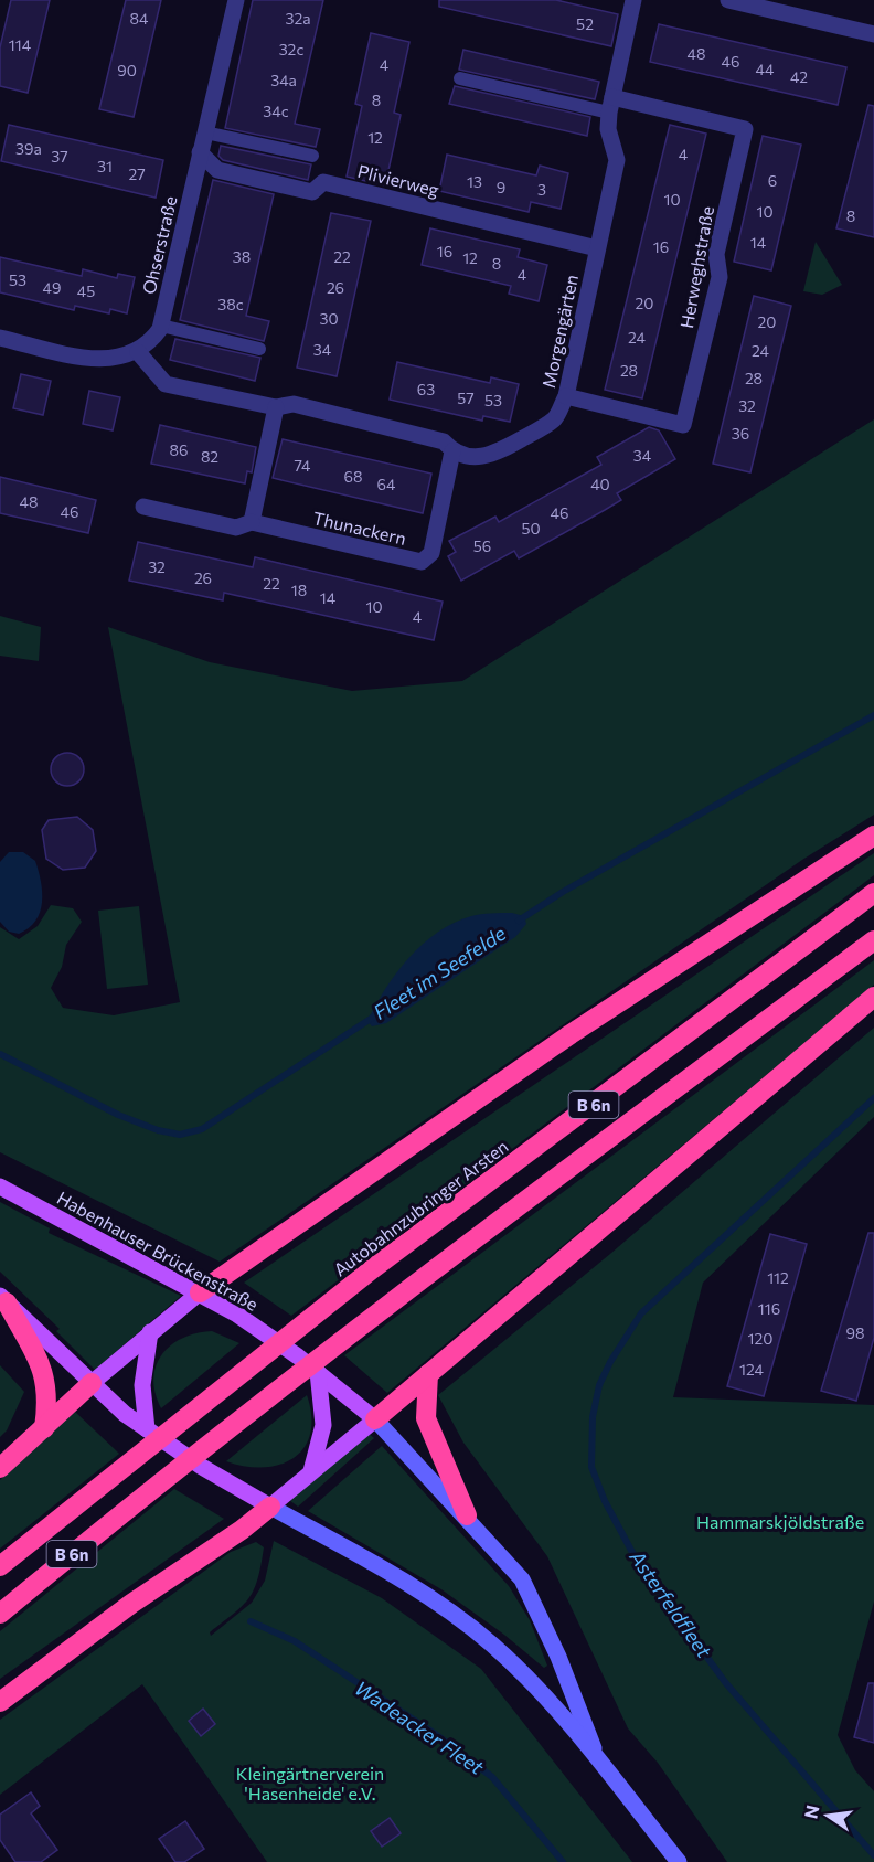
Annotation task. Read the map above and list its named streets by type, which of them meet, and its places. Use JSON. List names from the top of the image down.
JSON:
{
  "streets": {
    "highway": ["B 6n", "Autobahnzubringer Arsten"],
    "main road": ["Habenhauser Brückenstraße"],
    "street": [
      "Plivierweg",
      "Ohserstraße",
      "Herweghstraße",
      "Morgengärten",
      "Thunackern"
    ]
  },
  "crossings": [
    ["Plivierweg", "Ohserstraße"],
    ["Plivierweg", "Morgengärten"],
    ["Ohserstraße", "Morgengärten"],
    ["Herweghstraße", "Morgengärten"],
    ["Morgengärten", "Thunackern"]
  ],
  "water": ["Fleet im Seefelde", "Asterfeldfleet", "Wadeacker Fleet"],
  "parks": ["Hammarskjöldstraße", "Kleingärtnerverein 'Hasenheide' e.V."],
  "house_numbers": [
    "84",
    "32a",
    "52",
    "114",
    "32c",
    "48",
    "46",
    "4",
    "44",
    "90",
    "42",
    "34a",
    "8",
    "34c",
    "12",
    "39a",
    "4",
    "37",
    "31",
    "27",
    "6",
    "13",
    "9",
    "3",
    "10",
    "10",
    "8",
    "14",
    "16",
    "16",
    "38",
    "22",
    "12",
    "8",
    "4",
    "53",
    "49",
    "26",
    "45",
    "20",
    "38c",
    "30",
    "20",
    "24",
    "34",
    "24",
    "28",
    "28",
    "63",
    "57",
    "53",
    "32",
    "36",
    "86",
    "34",
    "82",
    "74",
    "68",
    "64",
    "40",
    "48",
    "46",
    "46",
    "50",
    "56",
    "32",
    "26",
    "22",
    "18",
    "14",
    "10",
    "4",
    "112",
    "116",
    "98",
    "120",
    "124"
  ],
  "north": "left"
}
